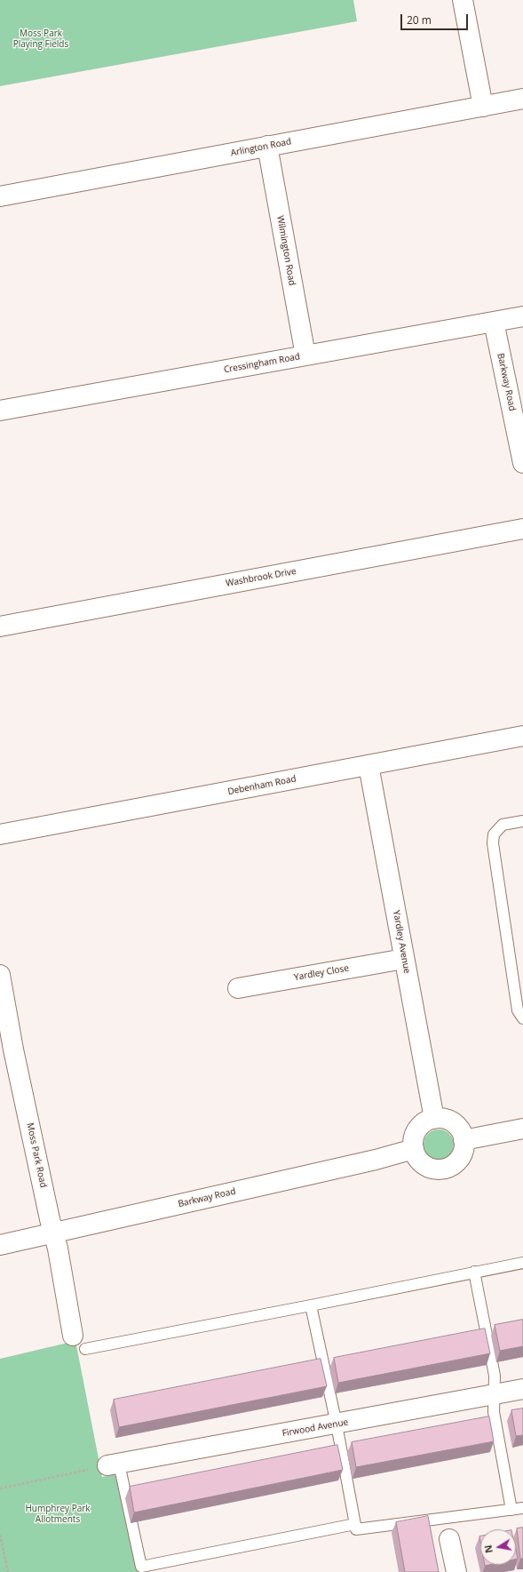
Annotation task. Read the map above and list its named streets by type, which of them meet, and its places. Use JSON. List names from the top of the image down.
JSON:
{
  "streets": {
    "street": [
      "Arlington Road",
      "Wilmington Road",
      "Cressingham Road",
      "Barkway Road",
      "Washbrook Drive",
      "Debenham Road",
      "Yardley Avenue",
      "Yardley Close",
      "Moss Park Road",
      "Firwood Avenue"
    ]
  },
  "crossings": [
    ["Arlington Road", "Wilmington Road"],
    ["Wilmington Road", "Cressingham Road"],
    ["Cressingham Road", "Barkway Road"],
    ["Barkway Road", "Yardley Avenue"],
    ["Barkway Road", "Moss Park Road"],
    ["Debenham Road", "Yardley Avenue"],
    ["Yardley Avenue", "Yardley Close"]
  ],
  "parks": ["Moss Park Playing Fields", "Humphrey Park Allotments"],
  "scale_bar": "20 m",
  "north": "left"
}
